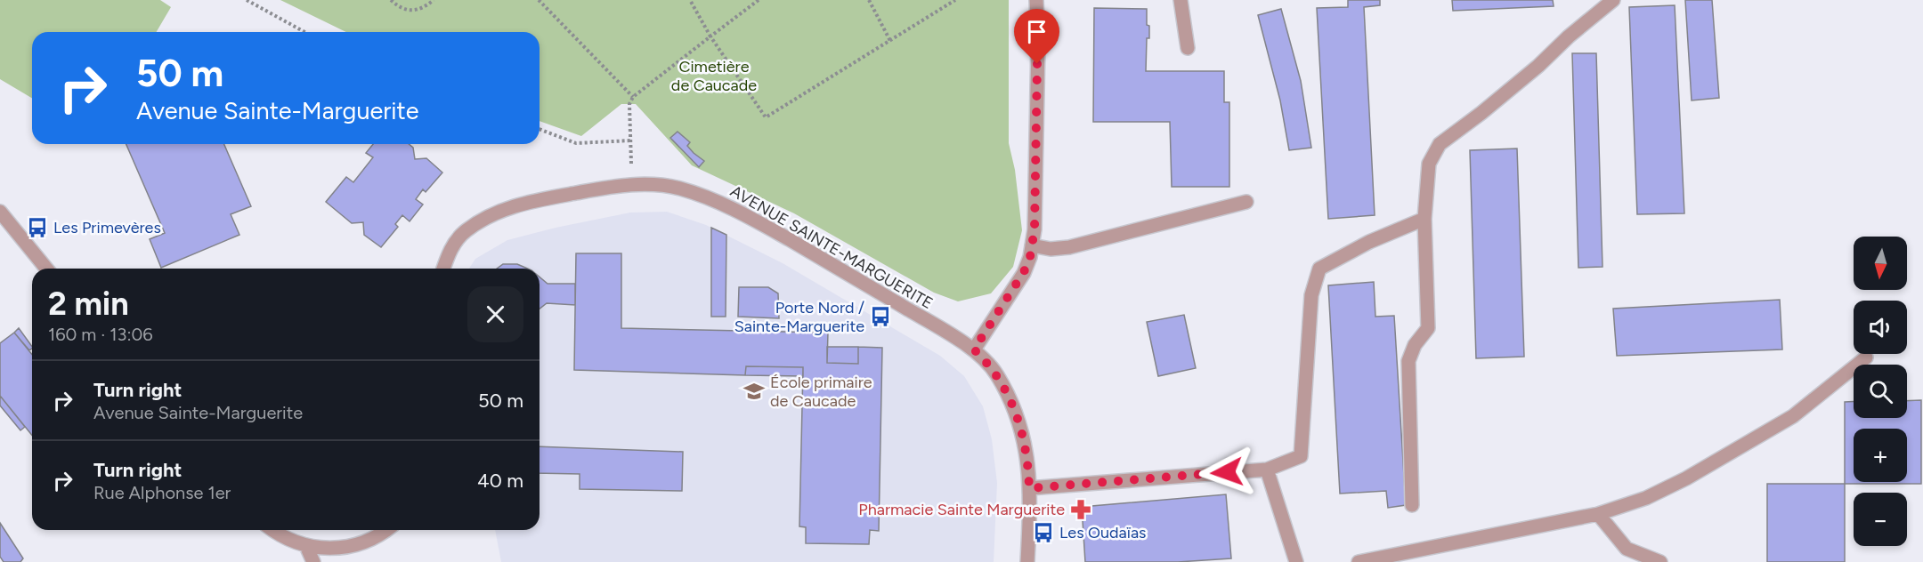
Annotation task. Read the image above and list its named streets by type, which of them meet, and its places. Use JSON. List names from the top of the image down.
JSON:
{
  "streets": {
    "street": ["AVENUE SAINTE-MARGUERITE"]
  },
  "parks": ["Cimetière de Caucade"],
  "places": {
    "bus stop": ["Les Primevères", "Porte Nord / Sainte-Marguerite", "Les Oudaïas"],
    "school or university": ["École primaire de Caucade"],
    "pharmacy": ["Pharmacie Sainte Marguerite"]
  },
  "north": "bottom",
  "page": {
    "turn": ["50 m", "Avenue Sainte-Marguerite"],
    "map_buttons": ["+", "−"],
    "heading": ["2 min", "160 m · 13:06"],
    "list": [
      {
        "name": "Turn right",
        "note": "Avenue Sainte-Marguerite",
        "value": "50 m"
      },
      {
        "name": "Turn right",
        "note": "Rue Alphonse 1er",
        "value": "40 m"
      }
    ]
  }
}
